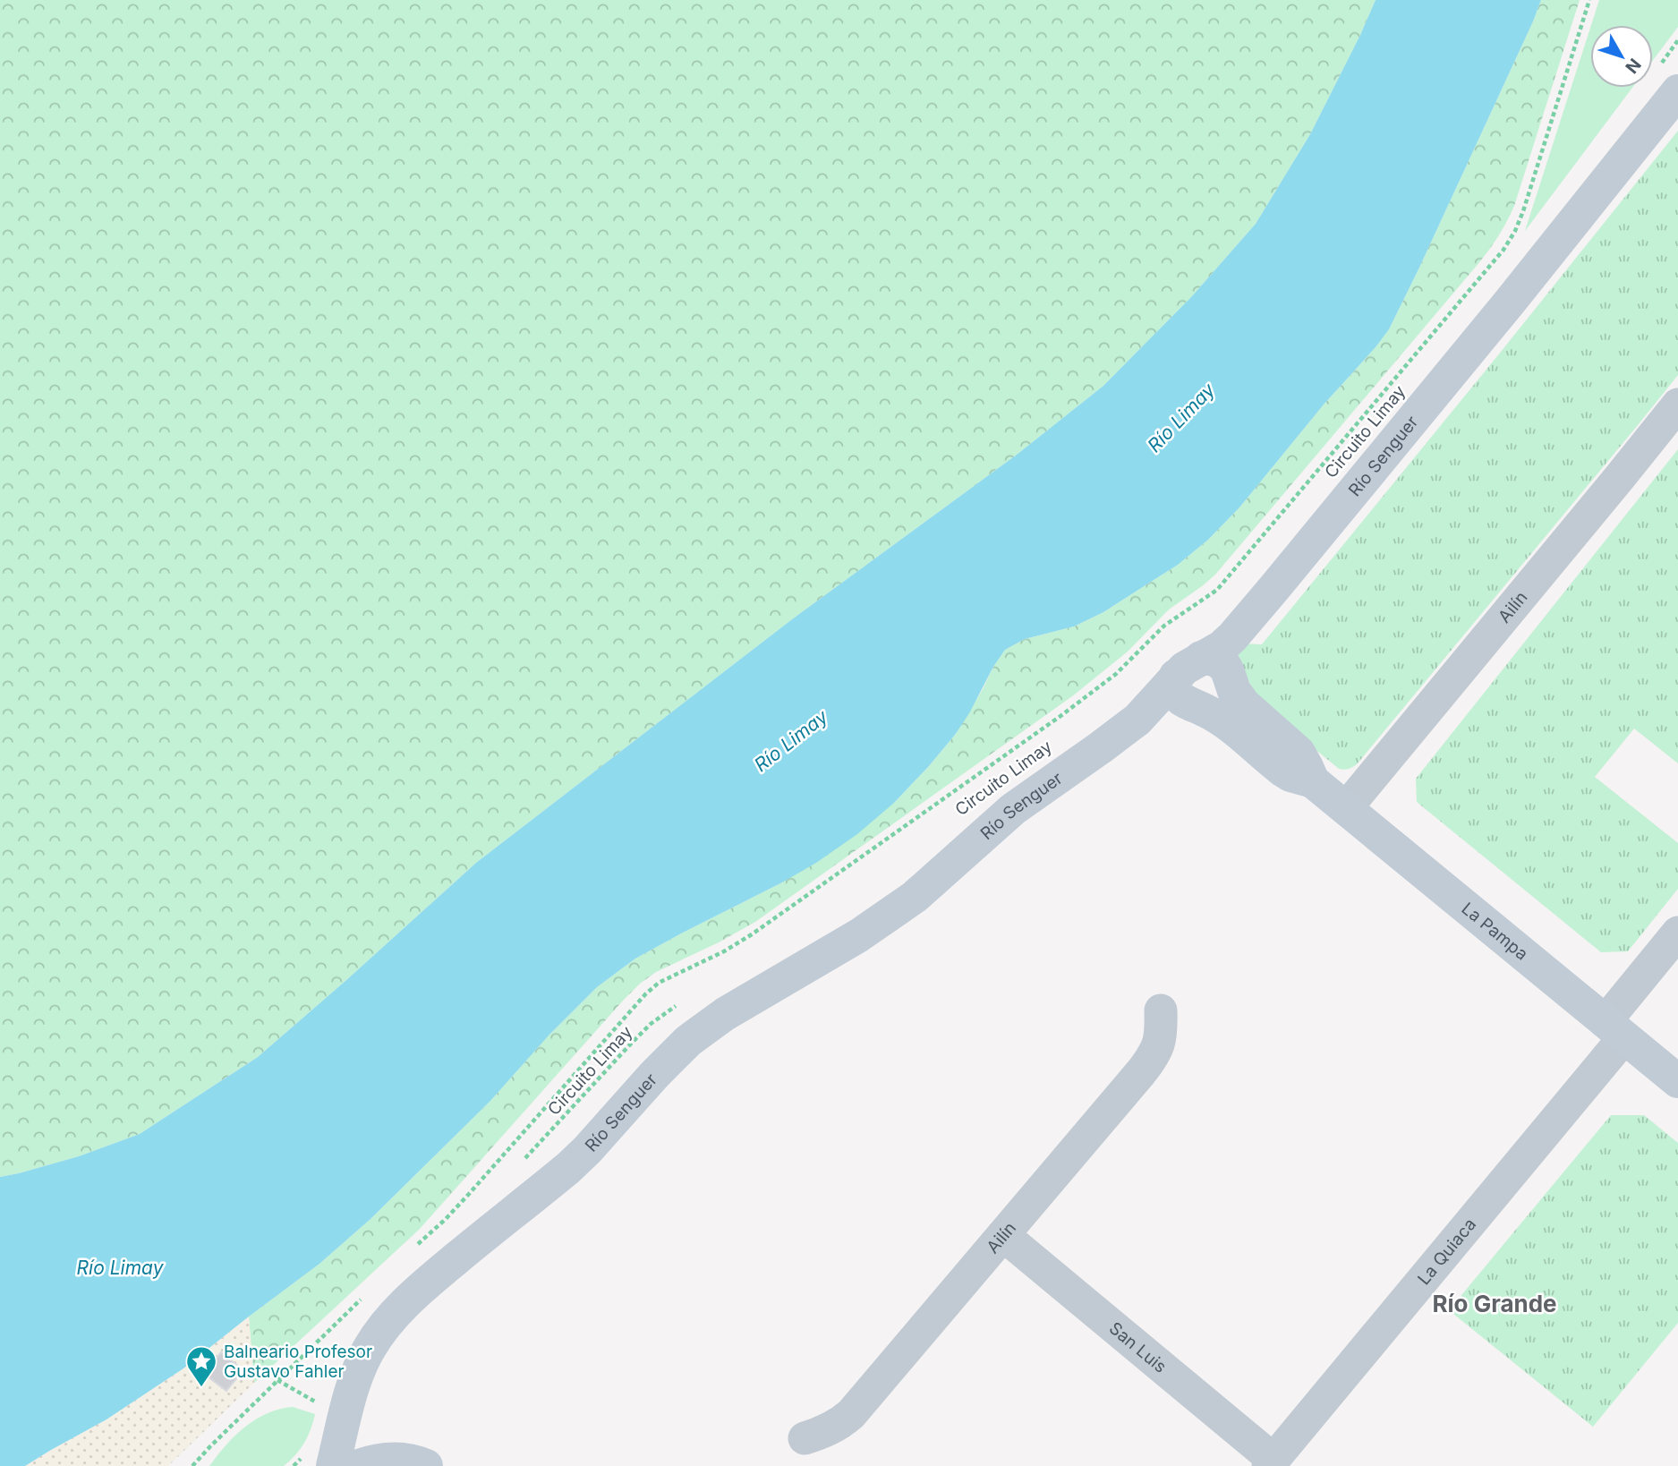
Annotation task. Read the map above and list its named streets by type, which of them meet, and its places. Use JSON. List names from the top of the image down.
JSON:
{
  "streets": {
    "main road": ["Río Senguer", "La Pampa"],
    "street": ["Ailín", "La Quiaca", "San Luis"],
    "path": ["Circuito Limay"]
  },
  "crossings": [
    ["Río Senguer", "La Pampa"],
    ["Ailín", "La Pampa"],
    ["Ailín", "San Luis"],
    ["La Pampa", "La Quiaca"],
    ["La Quiaca", "San Luis"]
  ],
  "districts": ["Río Grande"],
  "water": ["Río Limay"],
  "places": {
    "place": ["Balneario Profesor Gustavo Fahler"]
  },
  "north": "bottom right"
}
